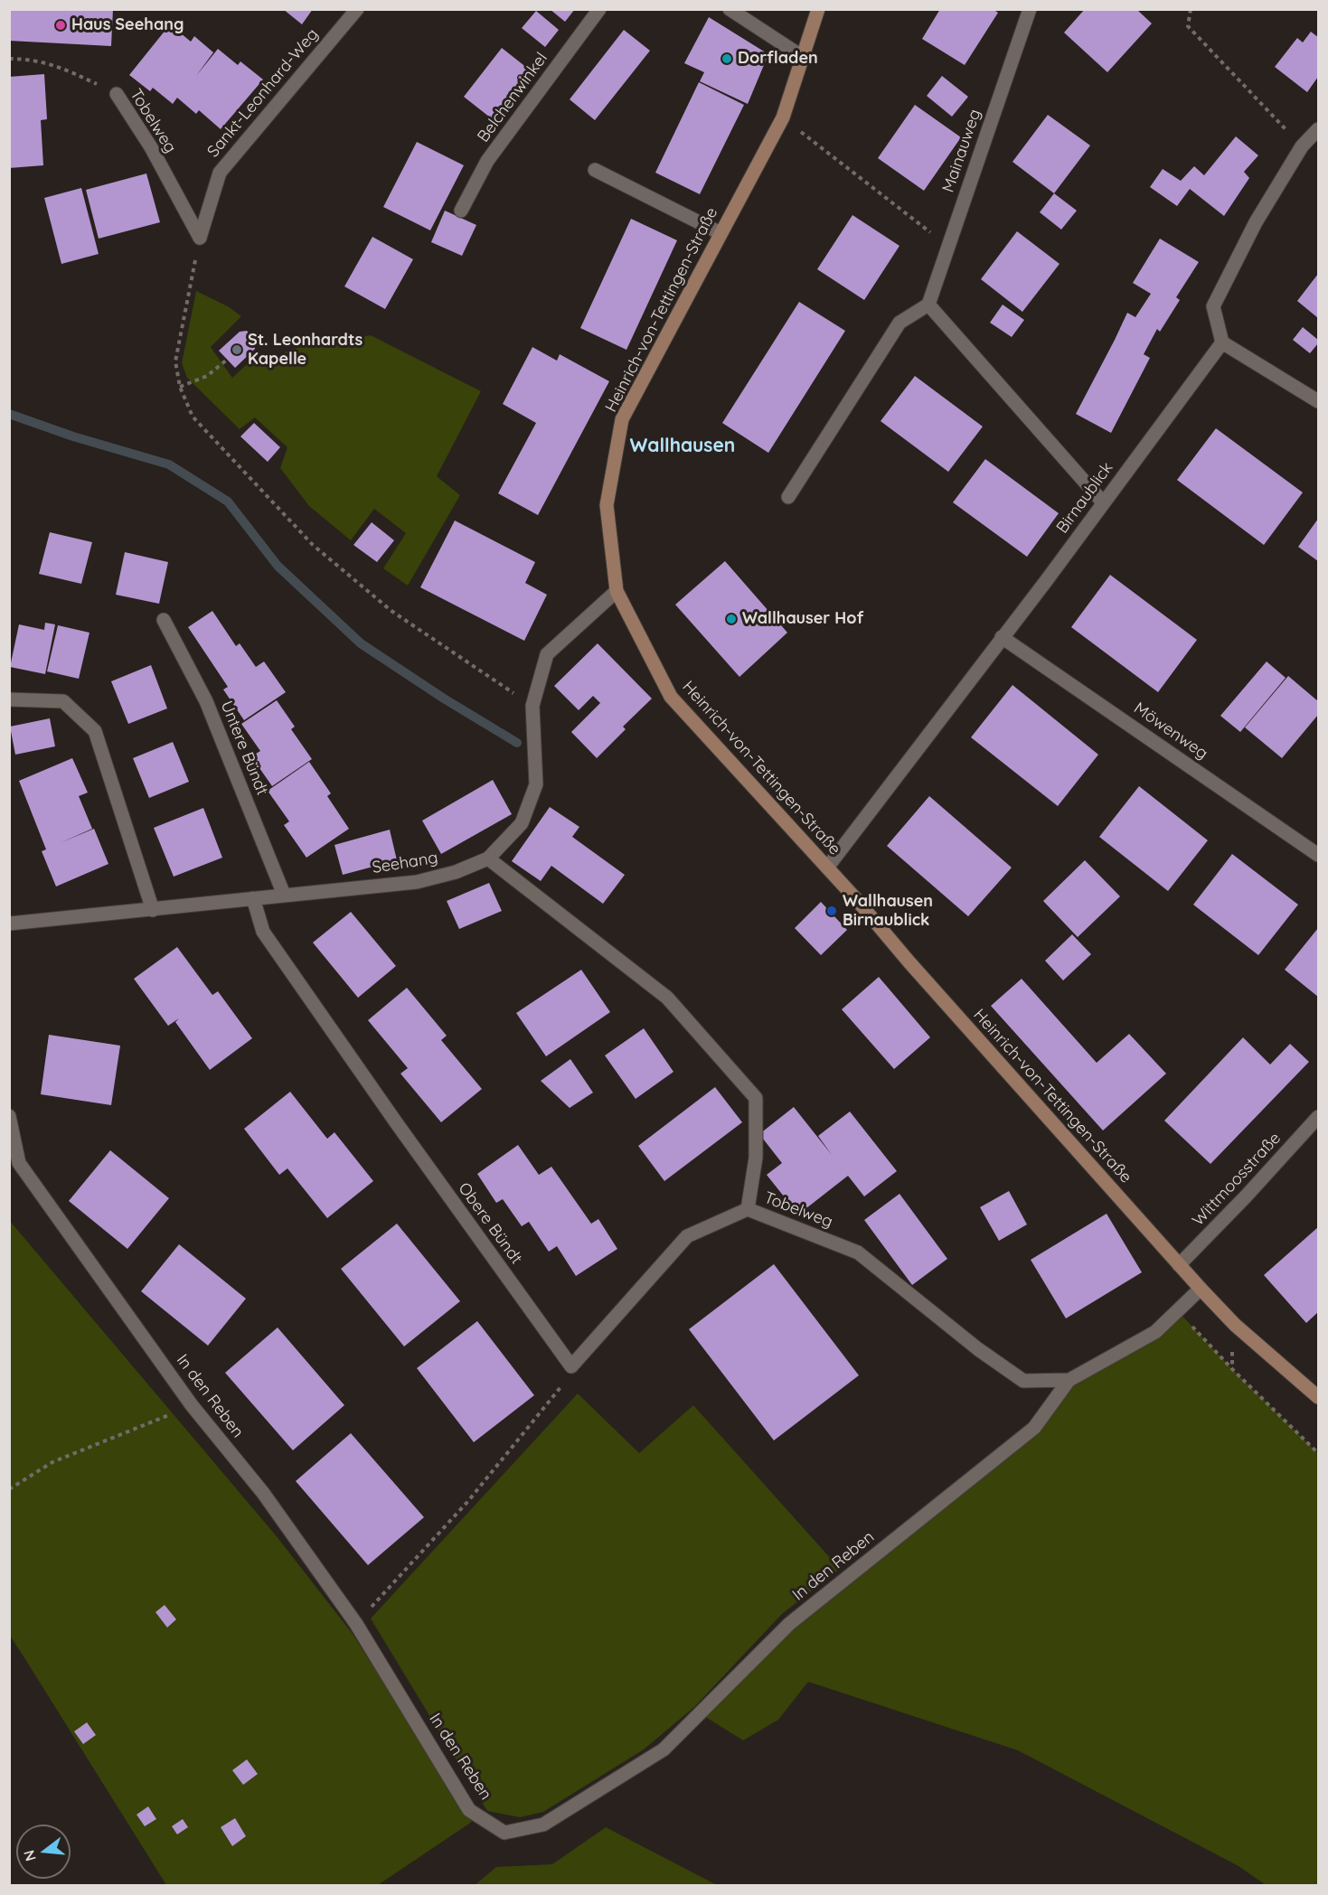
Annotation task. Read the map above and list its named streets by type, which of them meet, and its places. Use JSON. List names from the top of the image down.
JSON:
{
  "streets": {
    "main road": ["Heinrich-von-Tettingen-Straße"],
    "street": [
      "Sankt-Leonhard-Weg",
      "Belchenwinkel",
      "Tobelweg",
      "Mainauweg",
      "Birnaublick",
      "Möwenweg",
      "Untere Bündt",
      "Seehang",
      "Wittmoosstraße",
      "Obere Bündt",
      "In den Reben"
    ]
  },
  "crossings": [
    ["Sankt-Leonhard-Weg", "Tobelweg"],
    ["Tobelweg", "Heinrich-von-Tettingen-Straße"],
    ["Tobelweg", "Seehang"],
    ["Tobelweg", "In den Reben"],
    ["Heinrich-von-Tettingen-Straße", "Birnaublick"],
    ["Heinrich-von-Tettingen-Straße", "Seehang"],
    ["Heinrich-von-Tettingen-Straße", "Wittmoosstraße"],
    ["Birnaublick", "Möwenweg"],
    ["Untere Bündt", "Seehang"],
    ["Seehang", "Obere Bündt"]
  ],
  "districts": ["Wallhausen"],
  "places": [
    "Haus Seehang",
    "Dorfladen",
    "St. Leonhardts Kapelle",
    "Wallhauser Hof",
    "Wallhausen Birnaublick"
  ],
  "north": "left"
}
